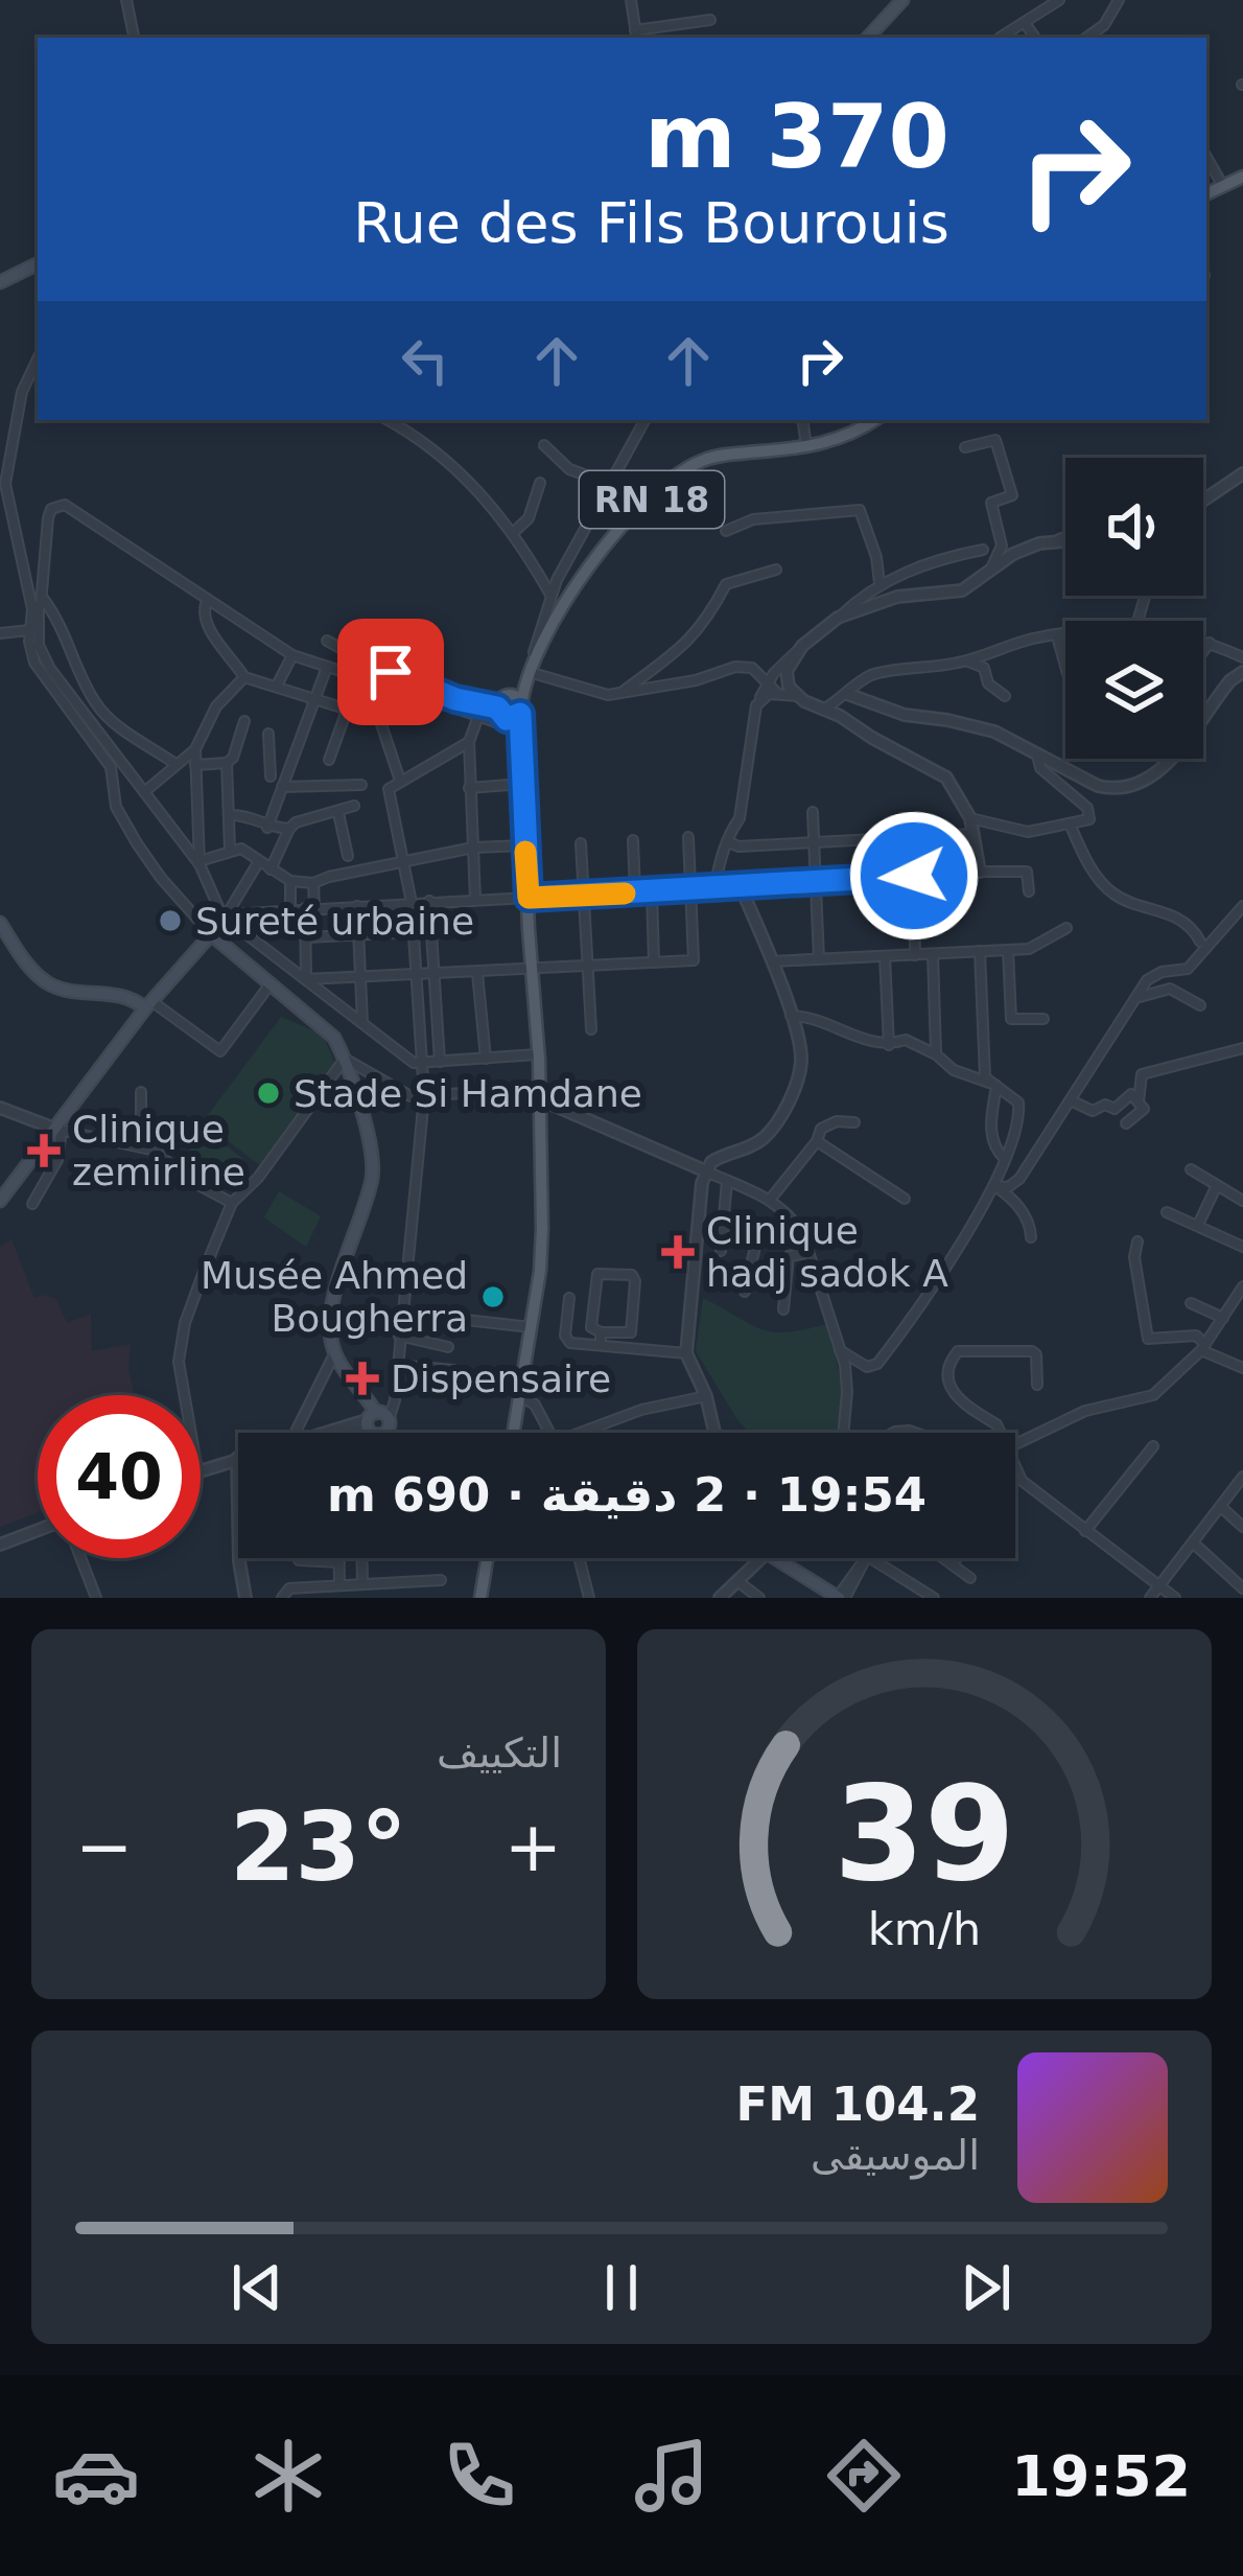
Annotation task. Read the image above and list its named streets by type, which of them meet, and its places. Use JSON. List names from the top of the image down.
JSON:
{
  "streets": {
    "main road": ["RN 18"]
  },
  "places": {
    "other": ["Sureté urbaine", "Stade Si Hamdane", "Musée Ahmed Bougherra"],
    "health": ["Clinique zemirline", "Clinique hadj sadok A", "Dispensaire"]
  },
  "page": {
    "turn": ["370 m", "Rue des Fils Bourouis"],
    "limit": "40",
    "trip": "19:54 · 2 دقيقة · 690 m",
    "tile": "التكييف",
    "heat": ["−", "23°", "+"],
    "song": ["104.2 FM", "الموسيقى"],
    "tabs": "19:52",
    "gauge": ["39", "km/h"]
  }
}
